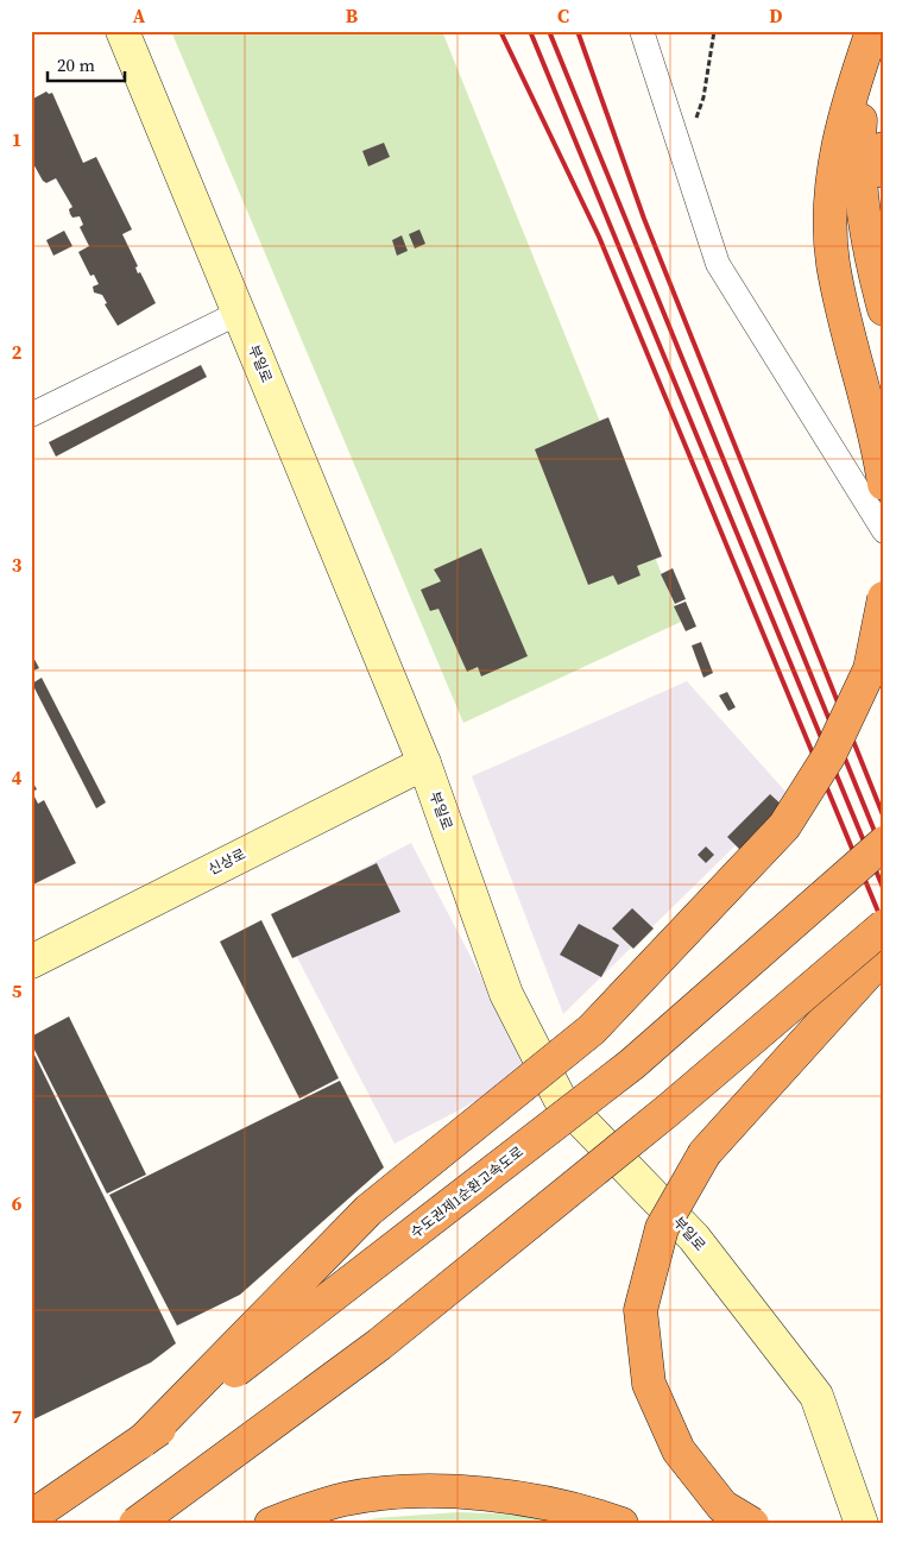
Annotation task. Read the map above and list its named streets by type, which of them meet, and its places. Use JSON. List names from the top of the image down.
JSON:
{
  "streets": {
    "highway": ["수도권제1순환고속도로"],
    "street": ["부일로", "신상로"]
  },
  "crossings": [
    ["부일로", "신상로"]
  ],
  "scale_bar": "20 m",
  "grid": {
    "columns": [
      "A",
      "B",
      "C",
      "D"
    ],
    "rows": [
      "1",
      "2",
      "3",
      "4",
      "5",
      "6",
      "7"
    ]
  }
}
